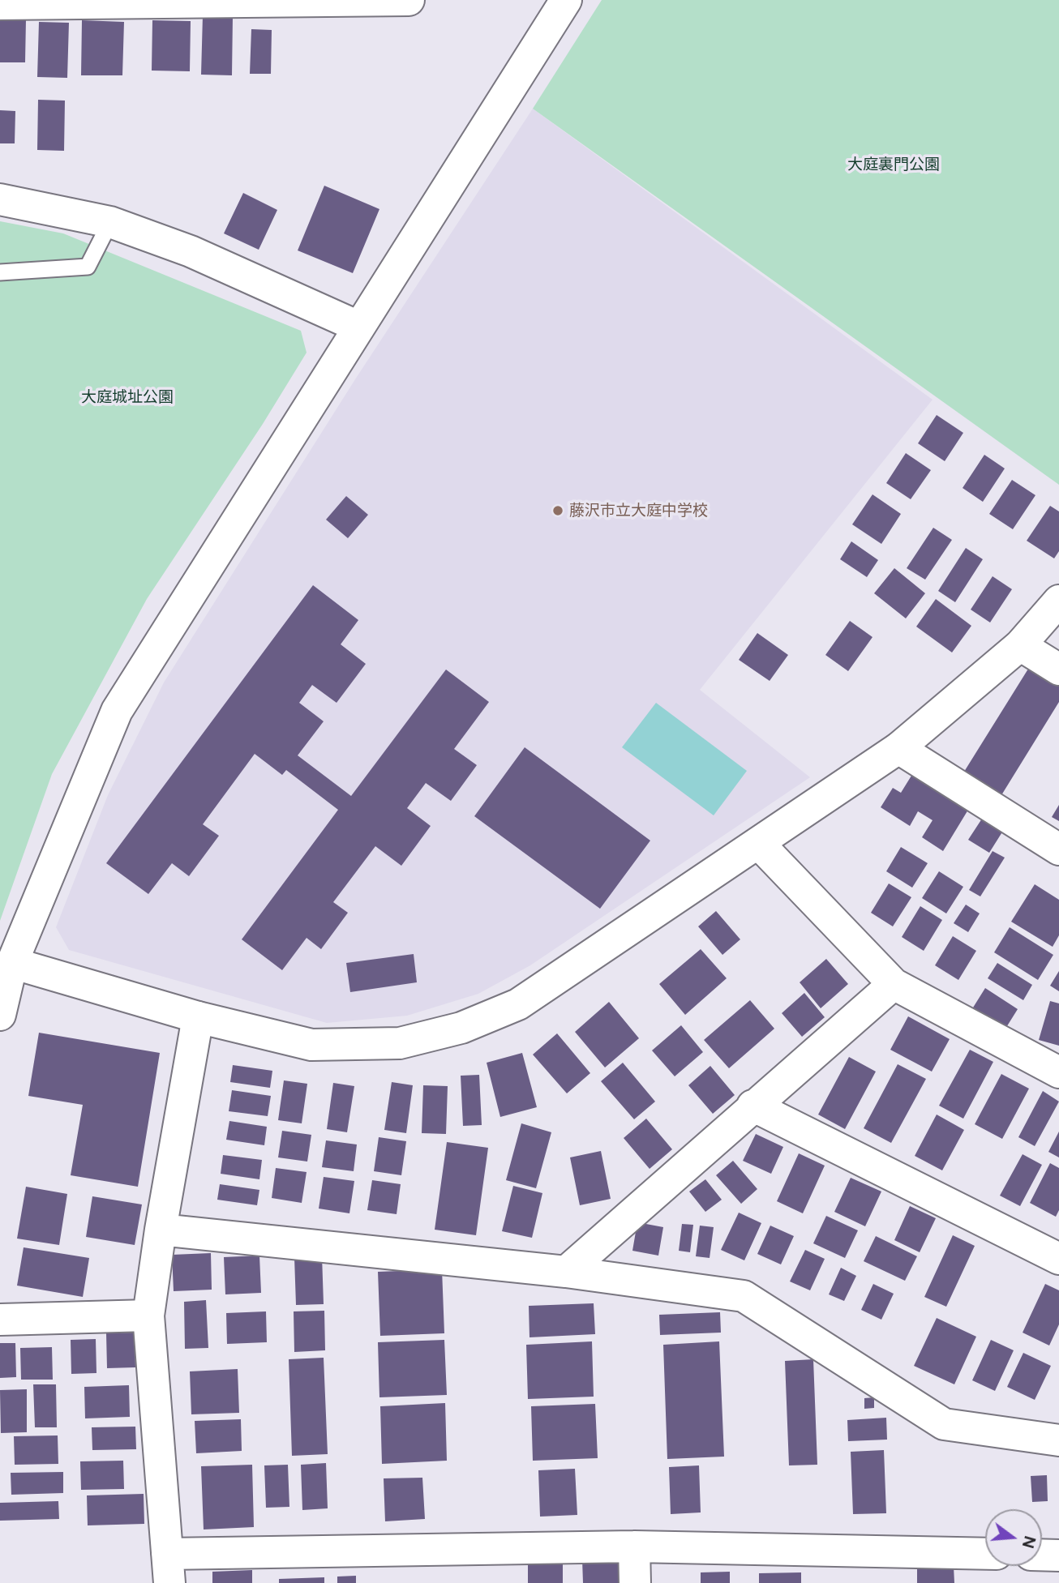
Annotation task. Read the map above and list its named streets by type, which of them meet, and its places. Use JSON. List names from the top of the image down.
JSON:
{
  "parks": ["大庭裏門公園", "大庭城址公園"],
  "places": ["藤沢市立大庭中学校"],
  "north": "right"
}
